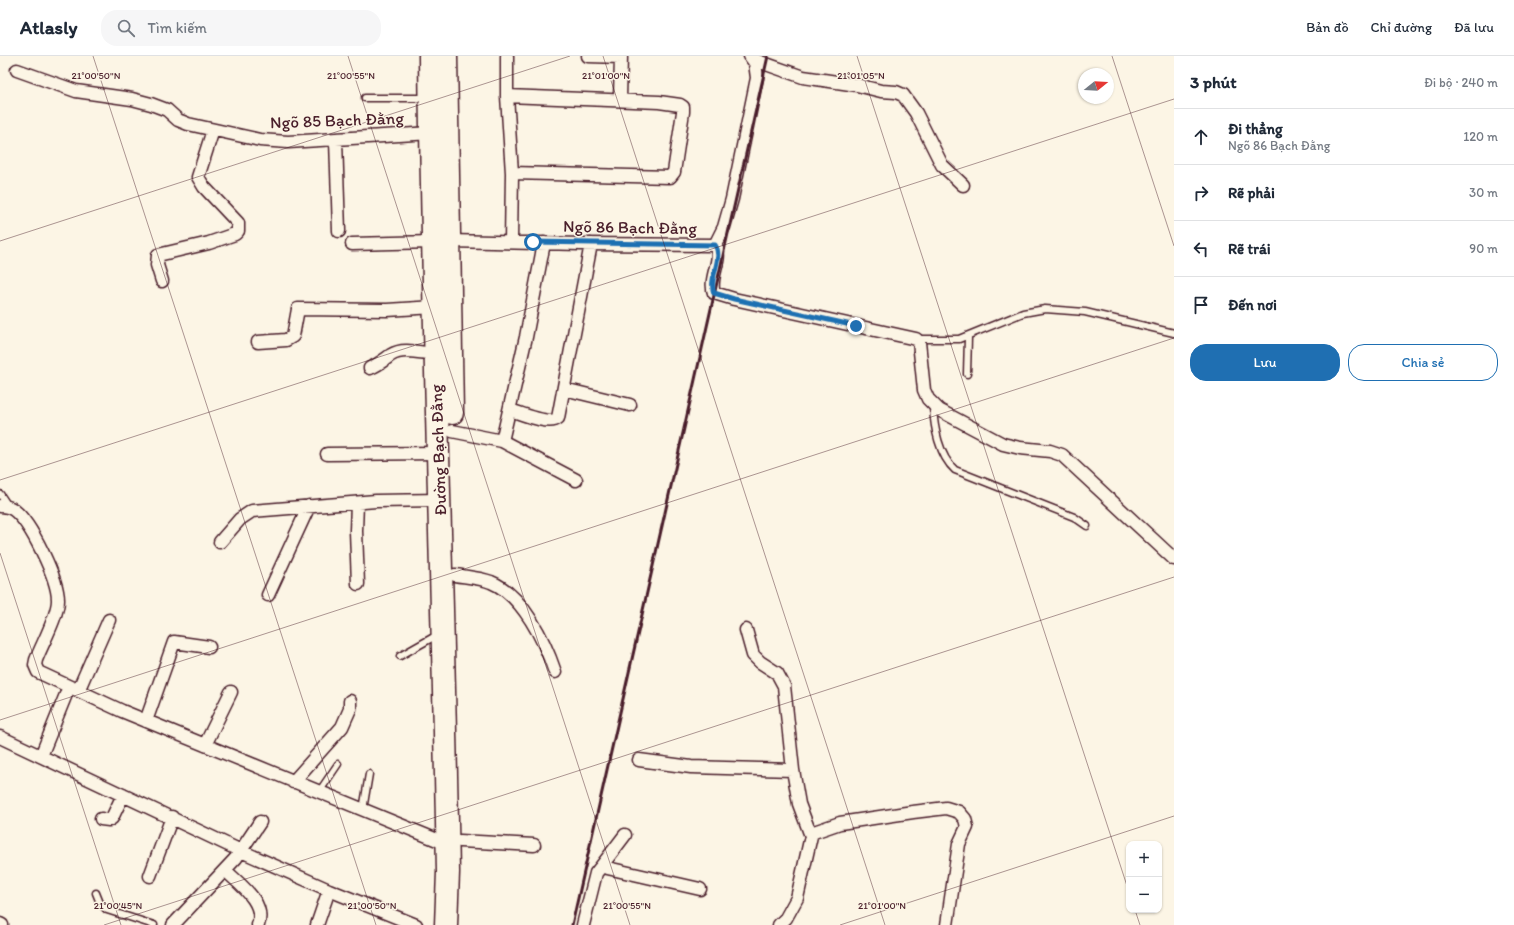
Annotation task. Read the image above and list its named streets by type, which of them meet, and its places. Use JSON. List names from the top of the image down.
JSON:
{
  "streets": {
    "highway": ["Đường Bạch Đằng"],
    "street": ["Ngõ 85 Bạch Đằng", "Ngõ 86 Bạch Đằng"]
  },
  "crossings": [
    ["Ngõ 85 Bạch Đằng", "Đường Bạch Đằng"],
    ["Ngõ 86 Bạch Đằng", "Đường Bạch Đằng"]
  ],
  "north": "right",
  "page": {
    "header": "Atlasly",
    "search": "Tìm kiếm",
    "nav": ["Bản đồ", "Chỉ đường", "Đã lưu"],
    "heading": ["3 phút", "Đi bộ · 240 m"],
    "list": [
      ["Đi thẳng", "Ngõ 86 Bạch Đằng", "120 m"],
      ["Rẽ phải", "30 m"],
      ["Rẽ trái", "90 m"],
      "Đến nơi"
    ],
    "buttons": ["Lưu", "Chia sẻ"],
    "map_buttons": ["+", "−"]
  },
  "coordinates": [
    "21°00'50\"N",
    "21°00'55\"N",
    "21°01'00\"N",
    "21°01'05\"N",
    "21°00'45\"N"
  ]
}
